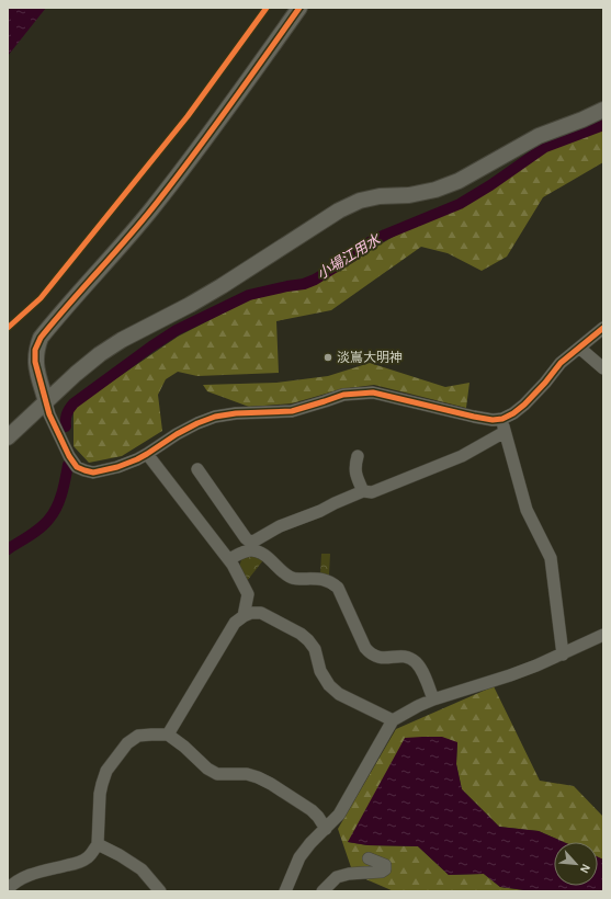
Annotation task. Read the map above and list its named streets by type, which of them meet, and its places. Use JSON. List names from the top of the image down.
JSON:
{
  "water": ["小場江用水"],
  "places": ["淡嶌大明神"],
  "north": "bottom right"
}
